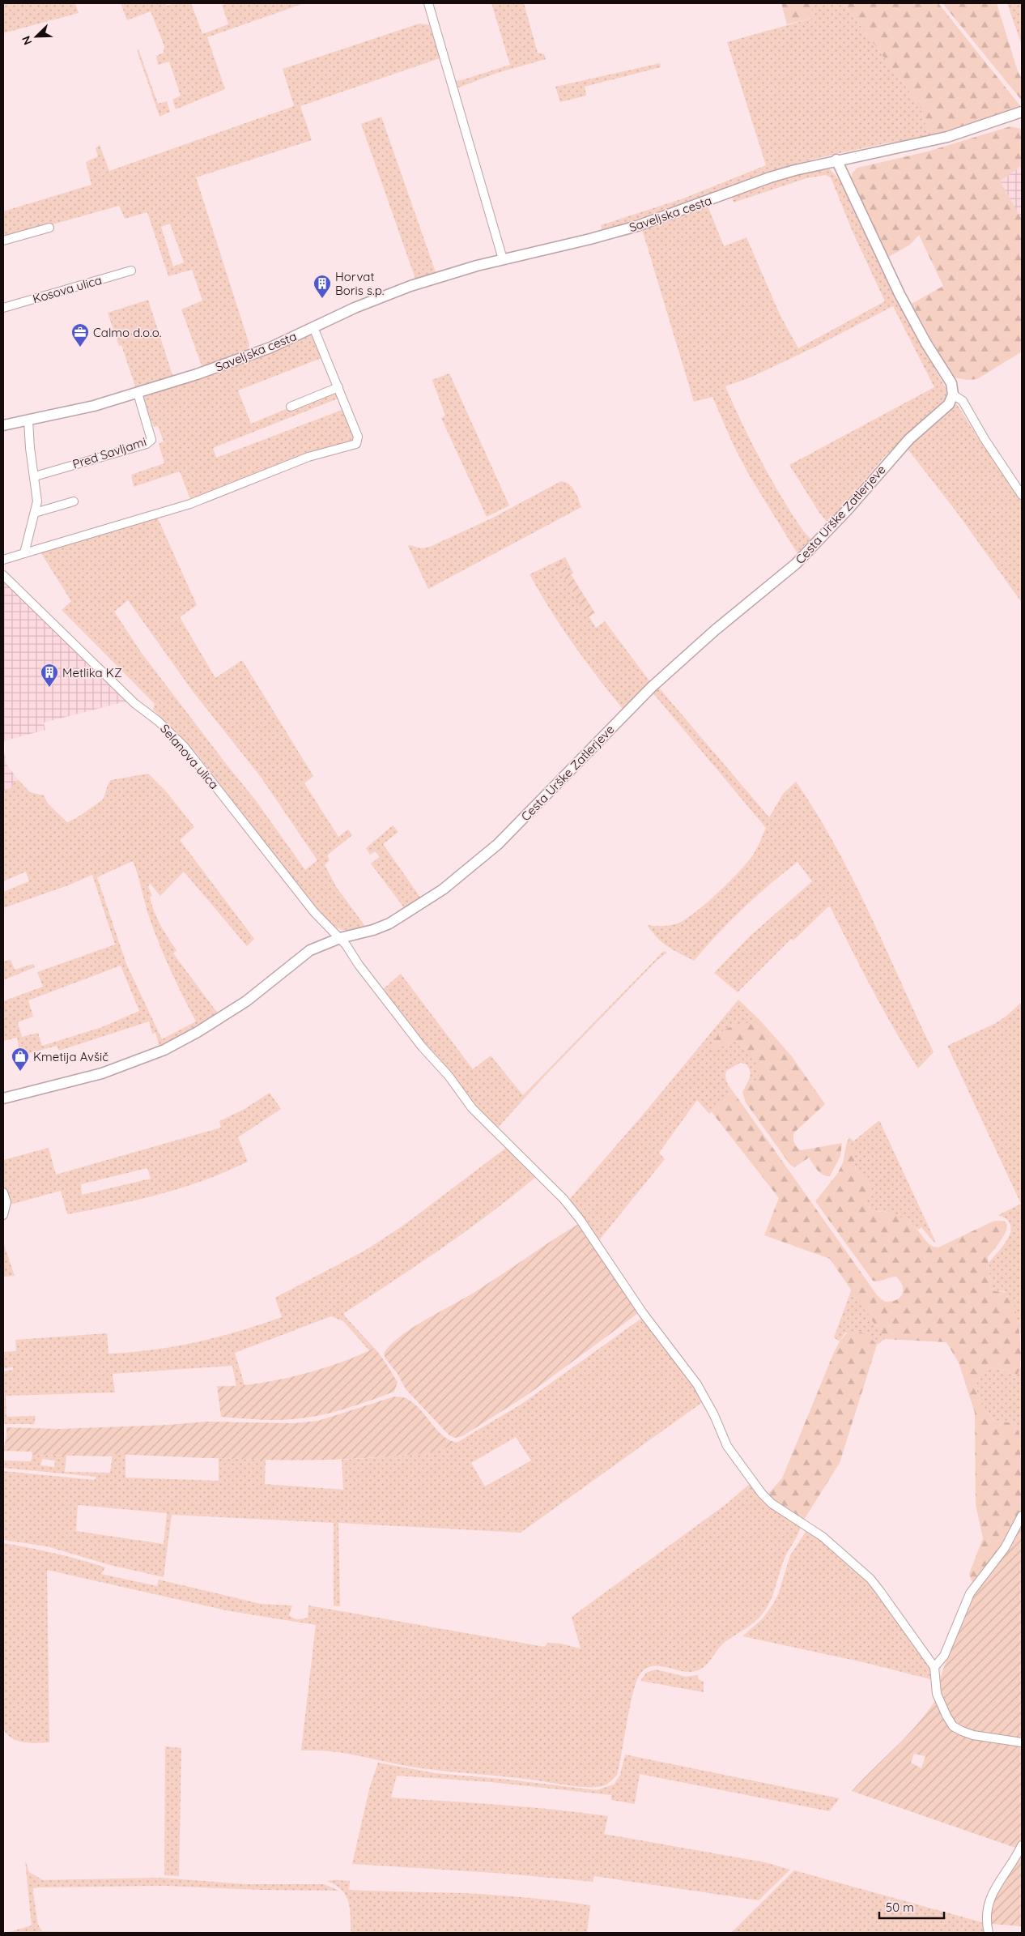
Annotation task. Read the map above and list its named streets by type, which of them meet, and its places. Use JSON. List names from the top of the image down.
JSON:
{
  "streets": {
    "street": [
      "Saveljska cesta",
      "Kosova ulica",
      "Pred Savljami",
      "Cesta Urške Zatlerjeve",
      "Selanova ulica"
    ]
  },
  "crossings": [
    ["Saveljska cesta", "Pred Savljami"],
    ["Cesta Urške Zatlerjeve", "Selanova ulica"]
  ],
  "places": {
    "building": ["Horvat Boris s.p.", "Metlika KZ"],
    "office": ["Calmo d.o.o."],
    "shop": ["Kmetija Avšič"]
  },
  "scale_bar": "50 m",
  "north": "bottom left"
}
